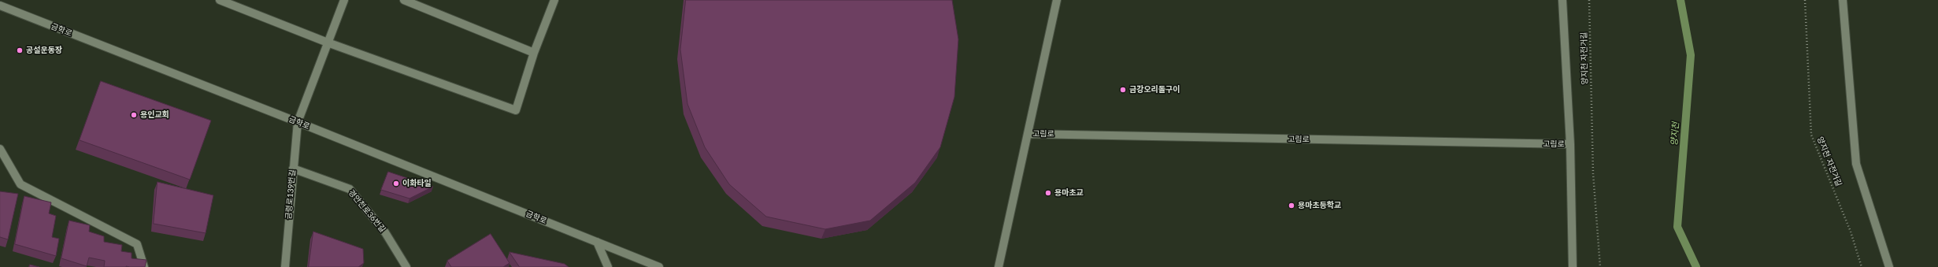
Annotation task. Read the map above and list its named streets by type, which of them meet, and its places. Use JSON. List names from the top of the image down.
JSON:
{
  "streets": {
    "street": [
      "금학로",
      "고림로",
      "금령로139번길",
      "경안천로36번길"
    ],
    "path": ["양지천 자전거길"]
  },
  "crossings": [
    ["금학로", "금령로139번길"],
    ["금령로139번길", "경안천로36번길"]
  ],
  "water": ["양지천"],
  "places": [
    "공설운동장",
    "금강오리돌구이",
    "용인교회",
    "이화타일",
    "용마초교",
    "용마초등학교"
  ]
}
